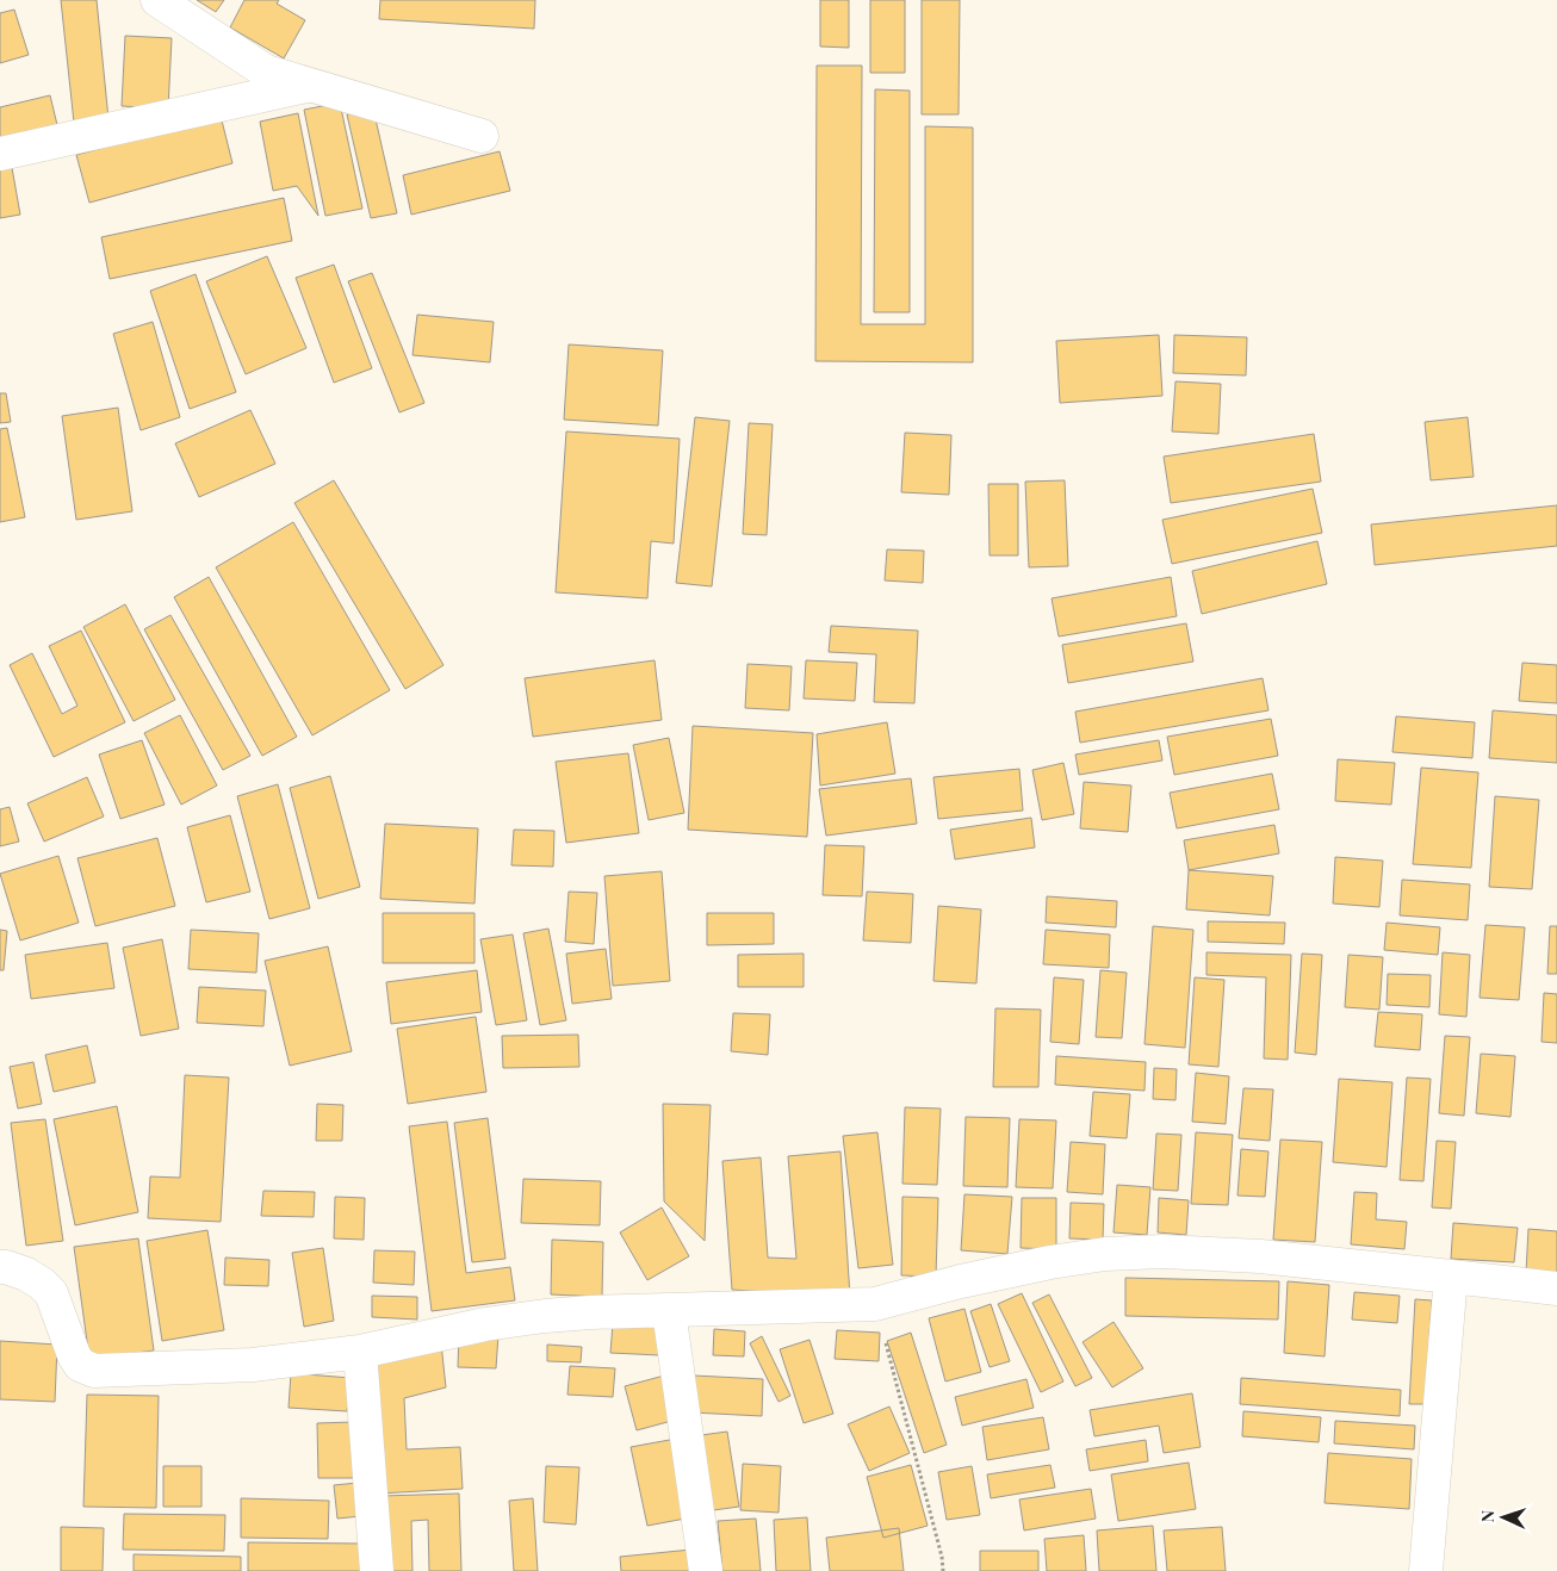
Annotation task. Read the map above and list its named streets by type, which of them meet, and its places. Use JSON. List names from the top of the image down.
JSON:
{
  "north": "left"
}
